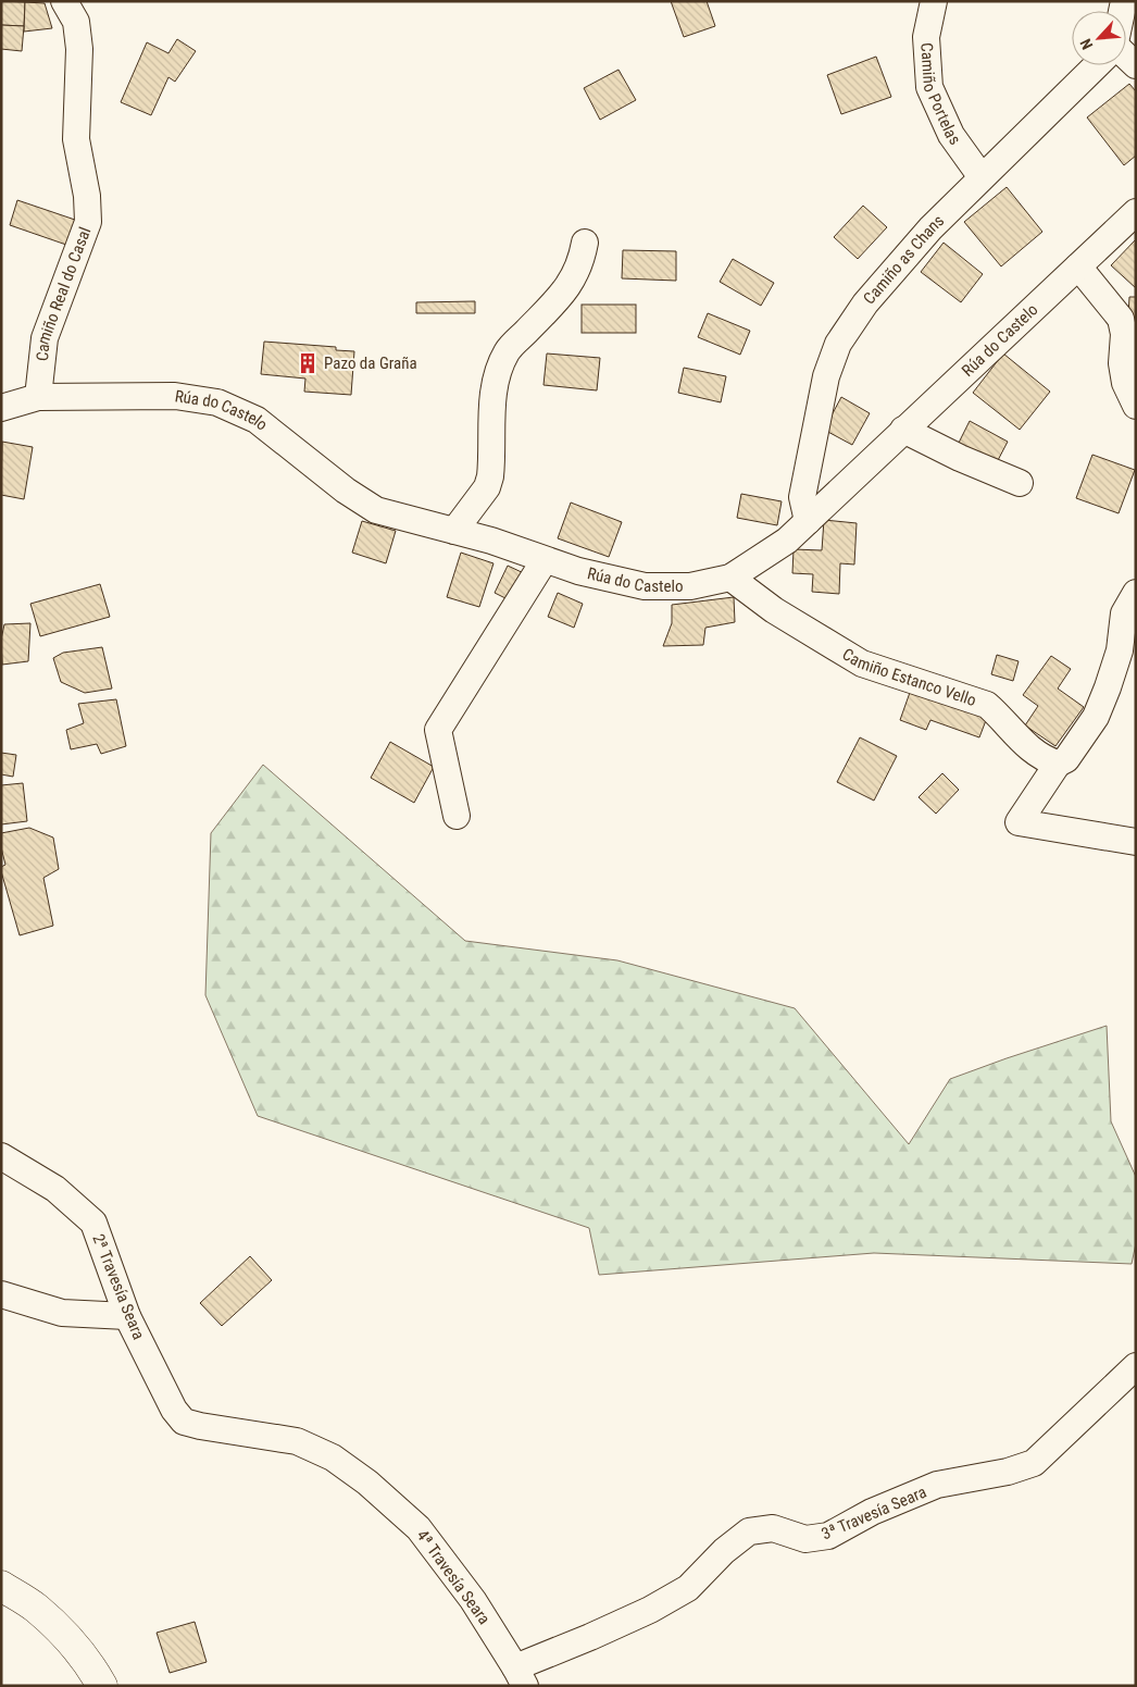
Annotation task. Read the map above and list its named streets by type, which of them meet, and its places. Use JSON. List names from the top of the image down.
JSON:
{
  "streets": {
    "street": [
      "Camiño Portelas",
      "Camiño as Chans",
      "Camiño Real do Casal",
      "Rúa do Castelo",
      "Camiño Estanco Vello",
      "2ª Travesía Seara",
      "3ª Travesía Seara",
      "4ª Travesía Seara"
    ]
  },
  "crossings": [
    ["Camiño Portelas", "Camiño as Chans"],
    ["Camiño as Chans", "Rúa do Castelo"],
    ["Camiño Real do Casal", "Rúa do Castelo"],
    ["Rúa do Castelo", "Camiño Estanco Vello"],
    ["2ª Travesía Seara", "4ª Travesía Seara"],
    ["3ª Travesía Seara", "4ª Travesía Seara"]
  ],
  "places": {
    "building": ["Pazo da Graña"]
  },
  "north": "bottom left"
}
